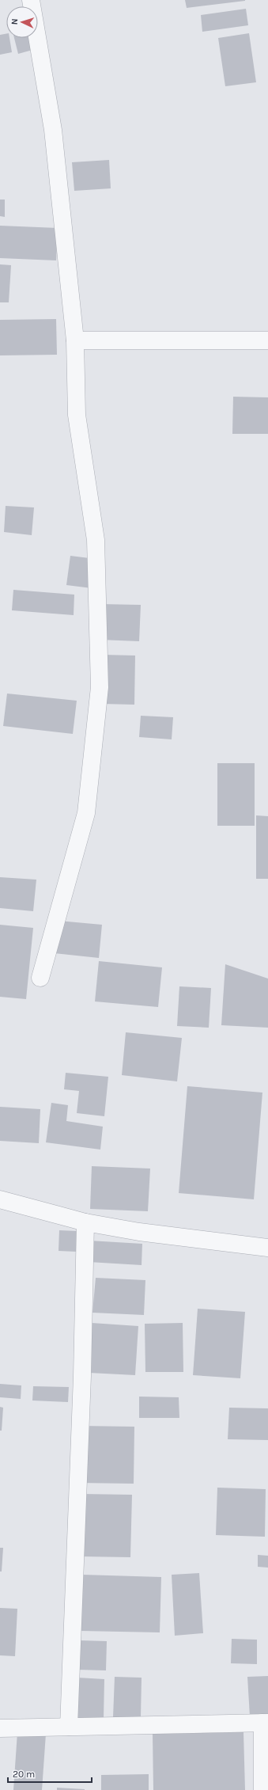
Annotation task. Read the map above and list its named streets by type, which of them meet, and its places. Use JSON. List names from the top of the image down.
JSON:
{
  "scale_bar": "20 m",
  "north": "left"
}
